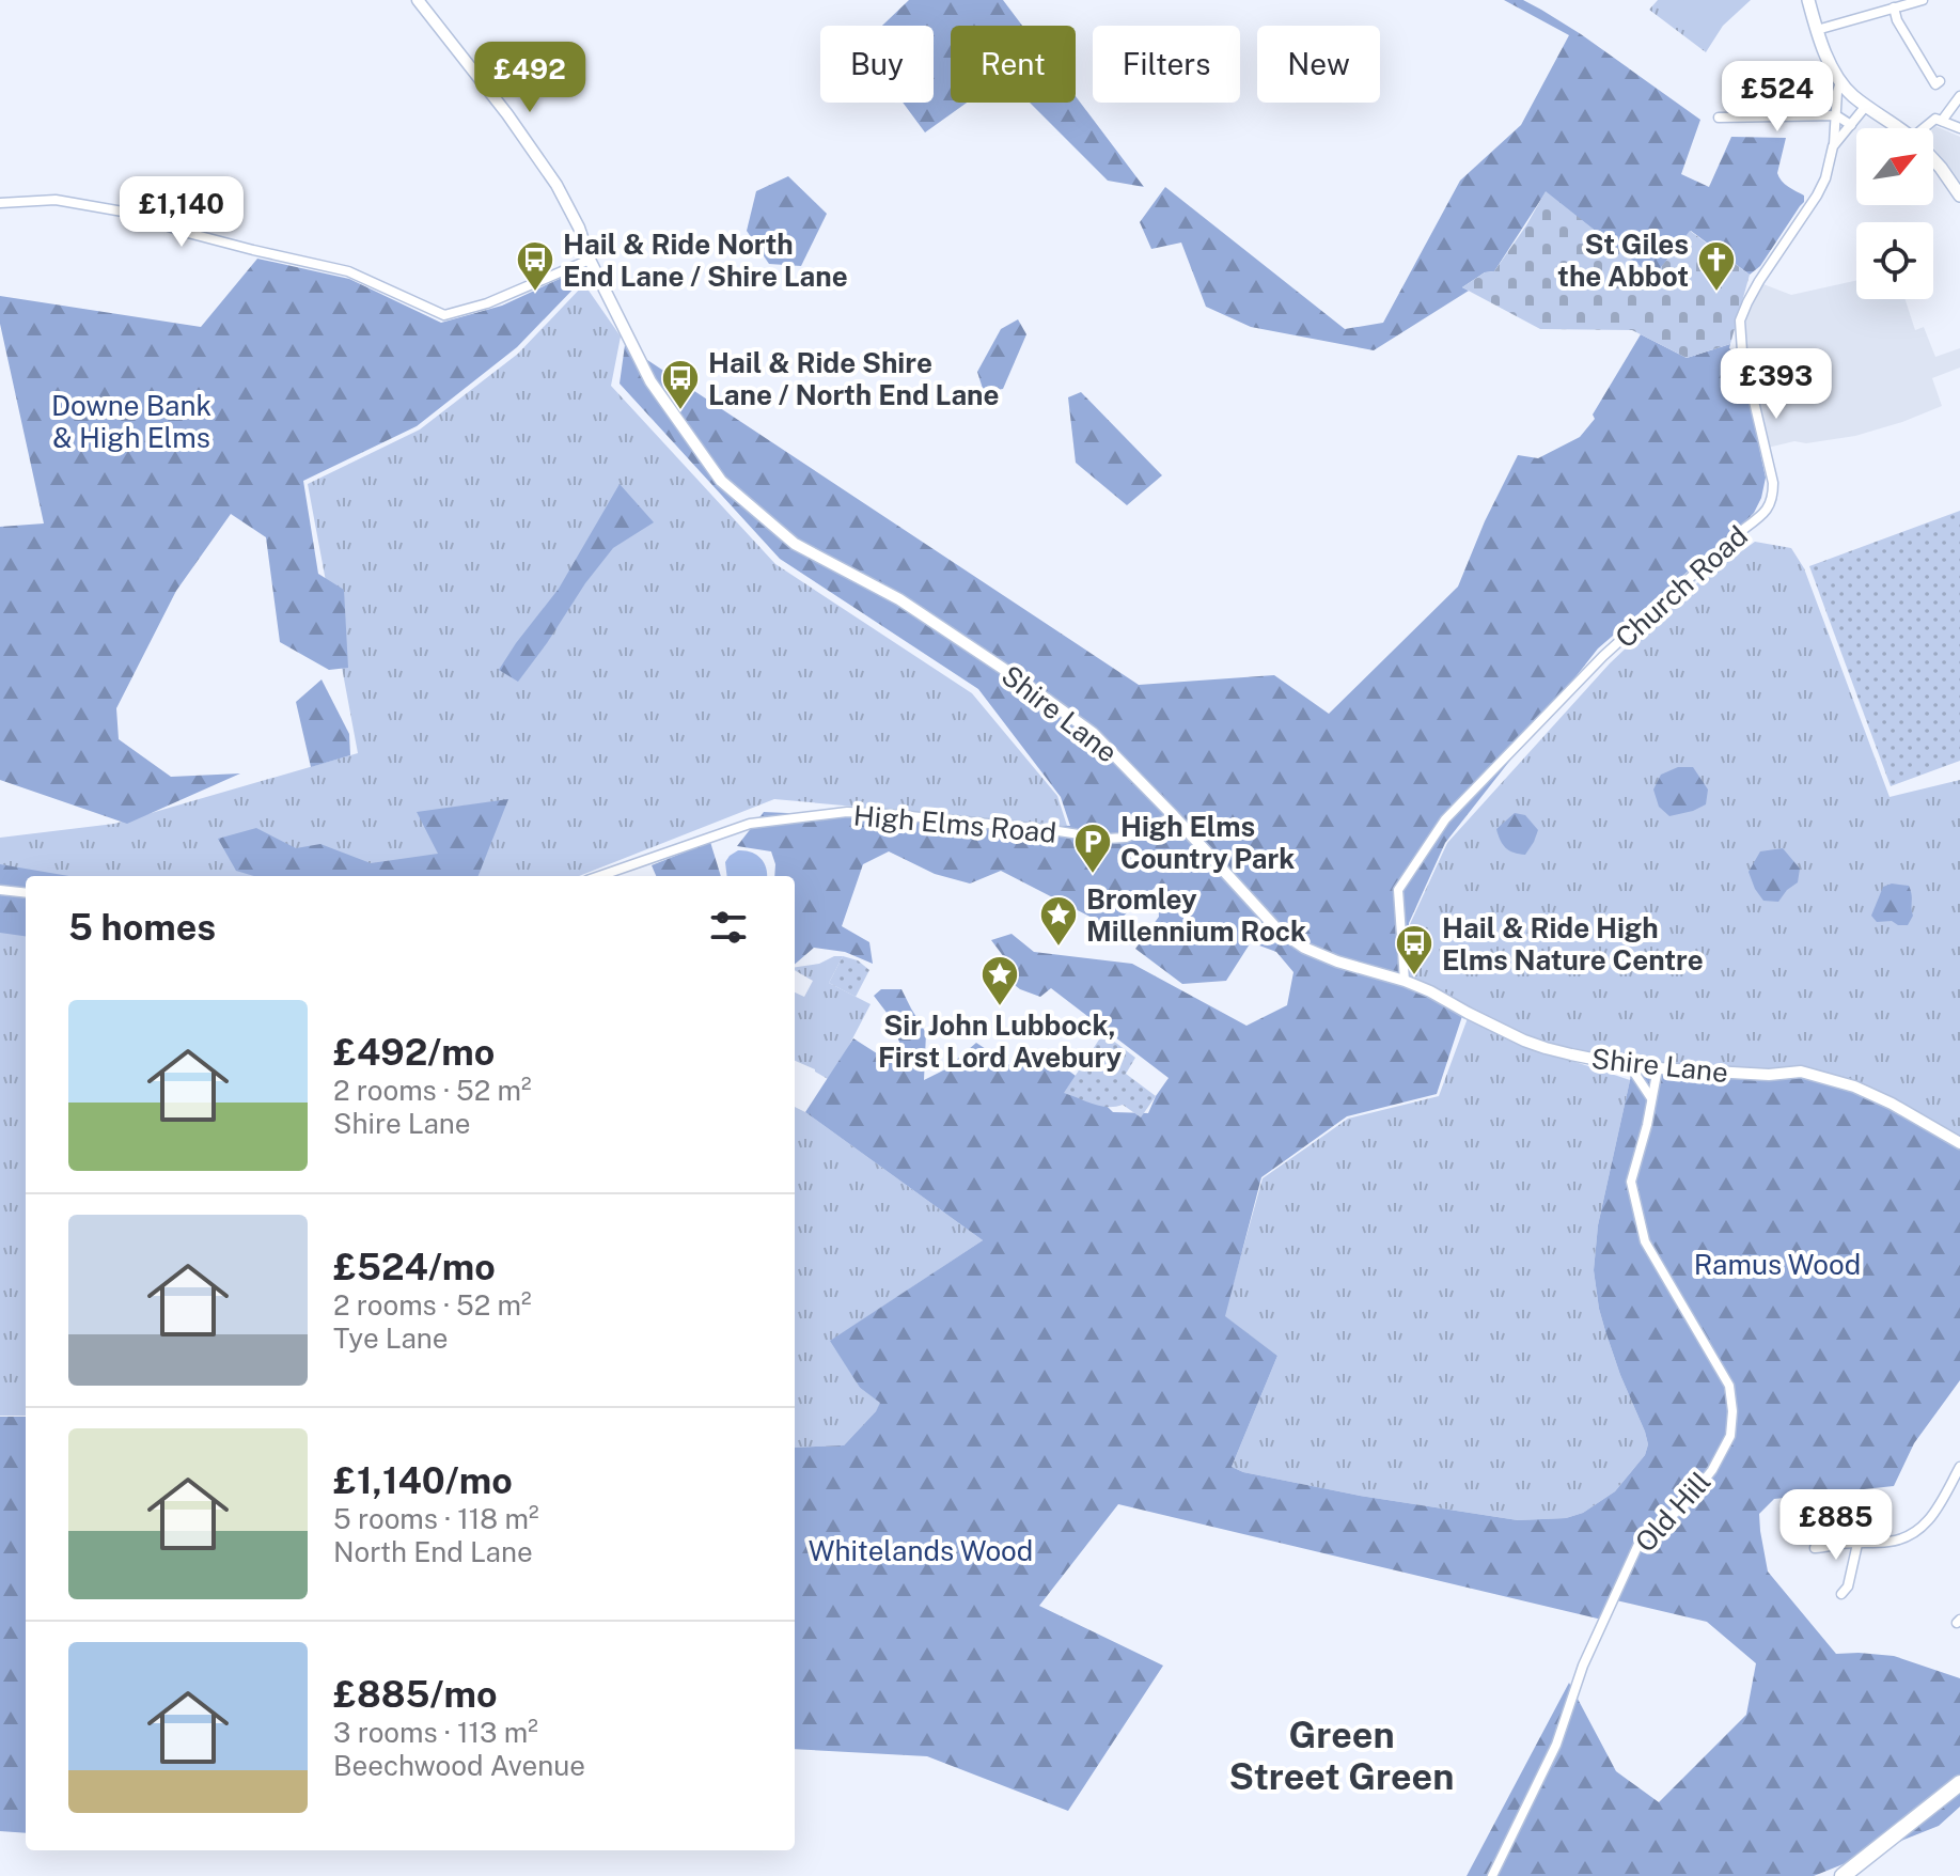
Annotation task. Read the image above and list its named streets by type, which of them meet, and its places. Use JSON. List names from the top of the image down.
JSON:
{
  "streets": {
    "street": [
      "Church Road",
      "Shire Lane",
      "High Elms Road",
      "Old Hill"
    ]
  },
  "crossings": [
    ["Church Road", "Shire Lane"],
    ["Shire Lane", "High Elms Road"],
    ["Shire Lane", "Old Hill"]
  ],
  "districts": ["Green Street Green"],
  "parks": ["Downe Bank & High Elms", "Ramus Wood", "Whitelands Wood"],
  "places": {
    "bus stop": ["Hail & Ride North End Lane / Shire Lane", "Hail & Ride Shire Lane / North End Lane", "Hail & Ride High Elms Nature Centre"],
    "church": ["St Giles the Abbot"],
    "parking": ["High Elms Country Park"],
    "place": ["Bromley Millennium Rock", "Sir John Lubbock, First Lord Avebury"]
  },
  "north": "top right",
  "page": {
    "chip": [
      "Buy",
      "Rent",
      "Filters",
      "New"
    ],
    "price": [
      "£492",
      "£524",
      "£1,140",
      "£393",
      "£885"
    ],
    "heading": "5 homes",
    "list": [
      {
        "name": "£492/mo",
        "note": "2 rooms · 52 m² · Shire Lane"
      },
      {
        "name": "£524/mo",
        "note": "2 rooms · 52 m² · Tye Lane"
      },
      {
        "name": "£1,140/mo",
        "note": "5 rooms · 118 m² · North End Lane"
      },
      {
        "name": "£885/mo",
        "note": "3 rooms · 113 m² · Beechwood Avenue"
      }
    ]
  }
}
